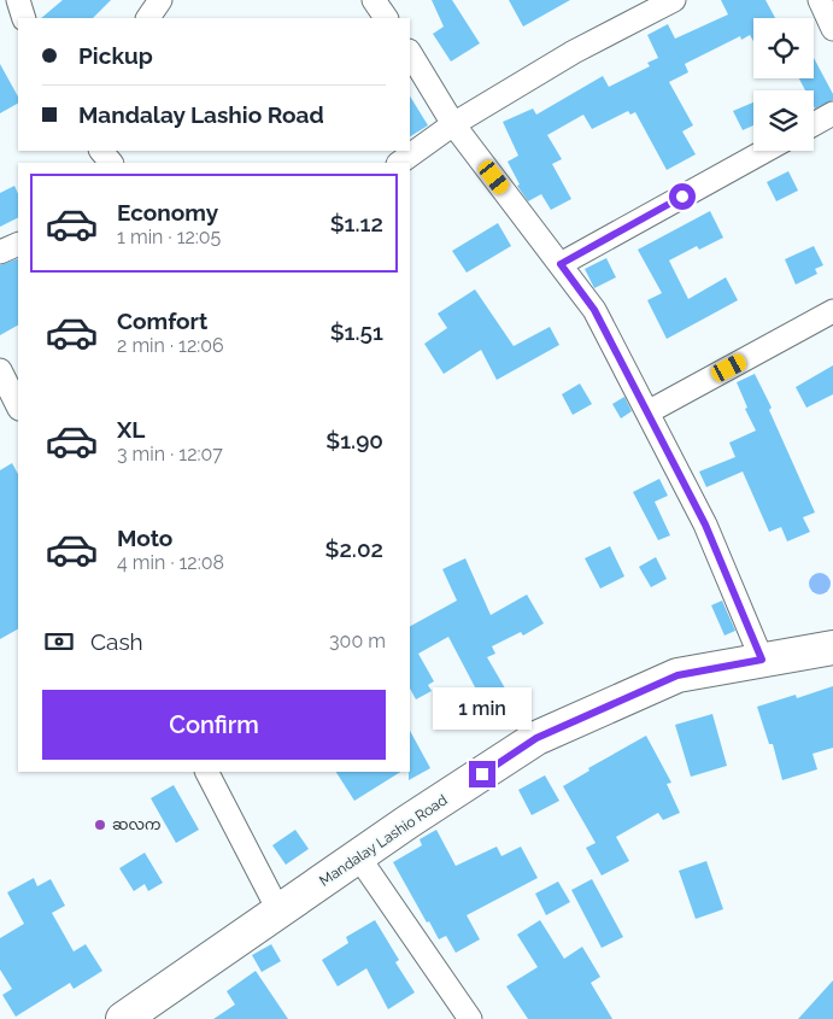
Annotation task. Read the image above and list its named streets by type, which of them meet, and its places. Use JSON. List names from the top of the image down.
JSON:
{
  "streets": {
    "highway": ["Mandalay Lashio Road"]
  },
  "places": ["ဆလက"],
  "page": {
    "banner": ["Pickup", "Mandalay Lashio Road"],
    "list": [
      {
        "name": "Economy",
        "note": "1 min · 12:05",
        "value": "$1.12"
      },
      {
        "name": "Comfort",
        "note": "2 min · 12:06",
        "value": "$1.51"
      },
      {
        "name": "XL",
        "note": "3 min · 12:07",
        "value": "$1.90"
      },
      {
        "name": "Moto",
        "note": "4 min · 12:08",
        "value": "$2.02"
      }
    ],
    "pay": ["Cash", "300 m"],
    "buttons": "Confirm",
    "bubble": "1 min"
  }
}
